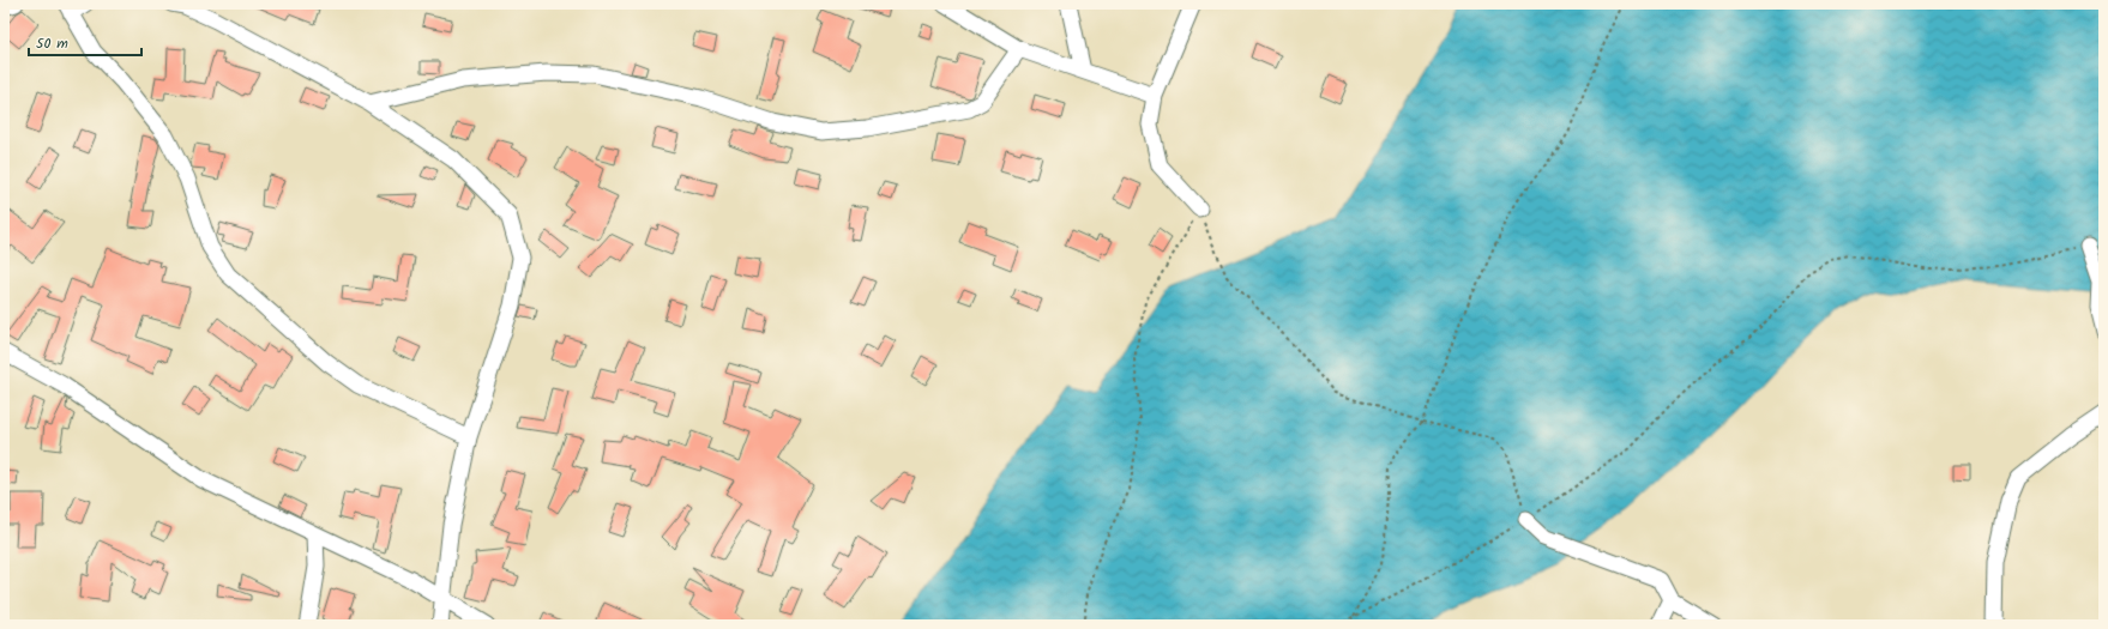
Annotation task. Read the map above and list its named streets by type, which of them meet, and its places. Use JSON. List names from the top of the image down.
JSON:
{
  "scale_bar": "50 m"
}
